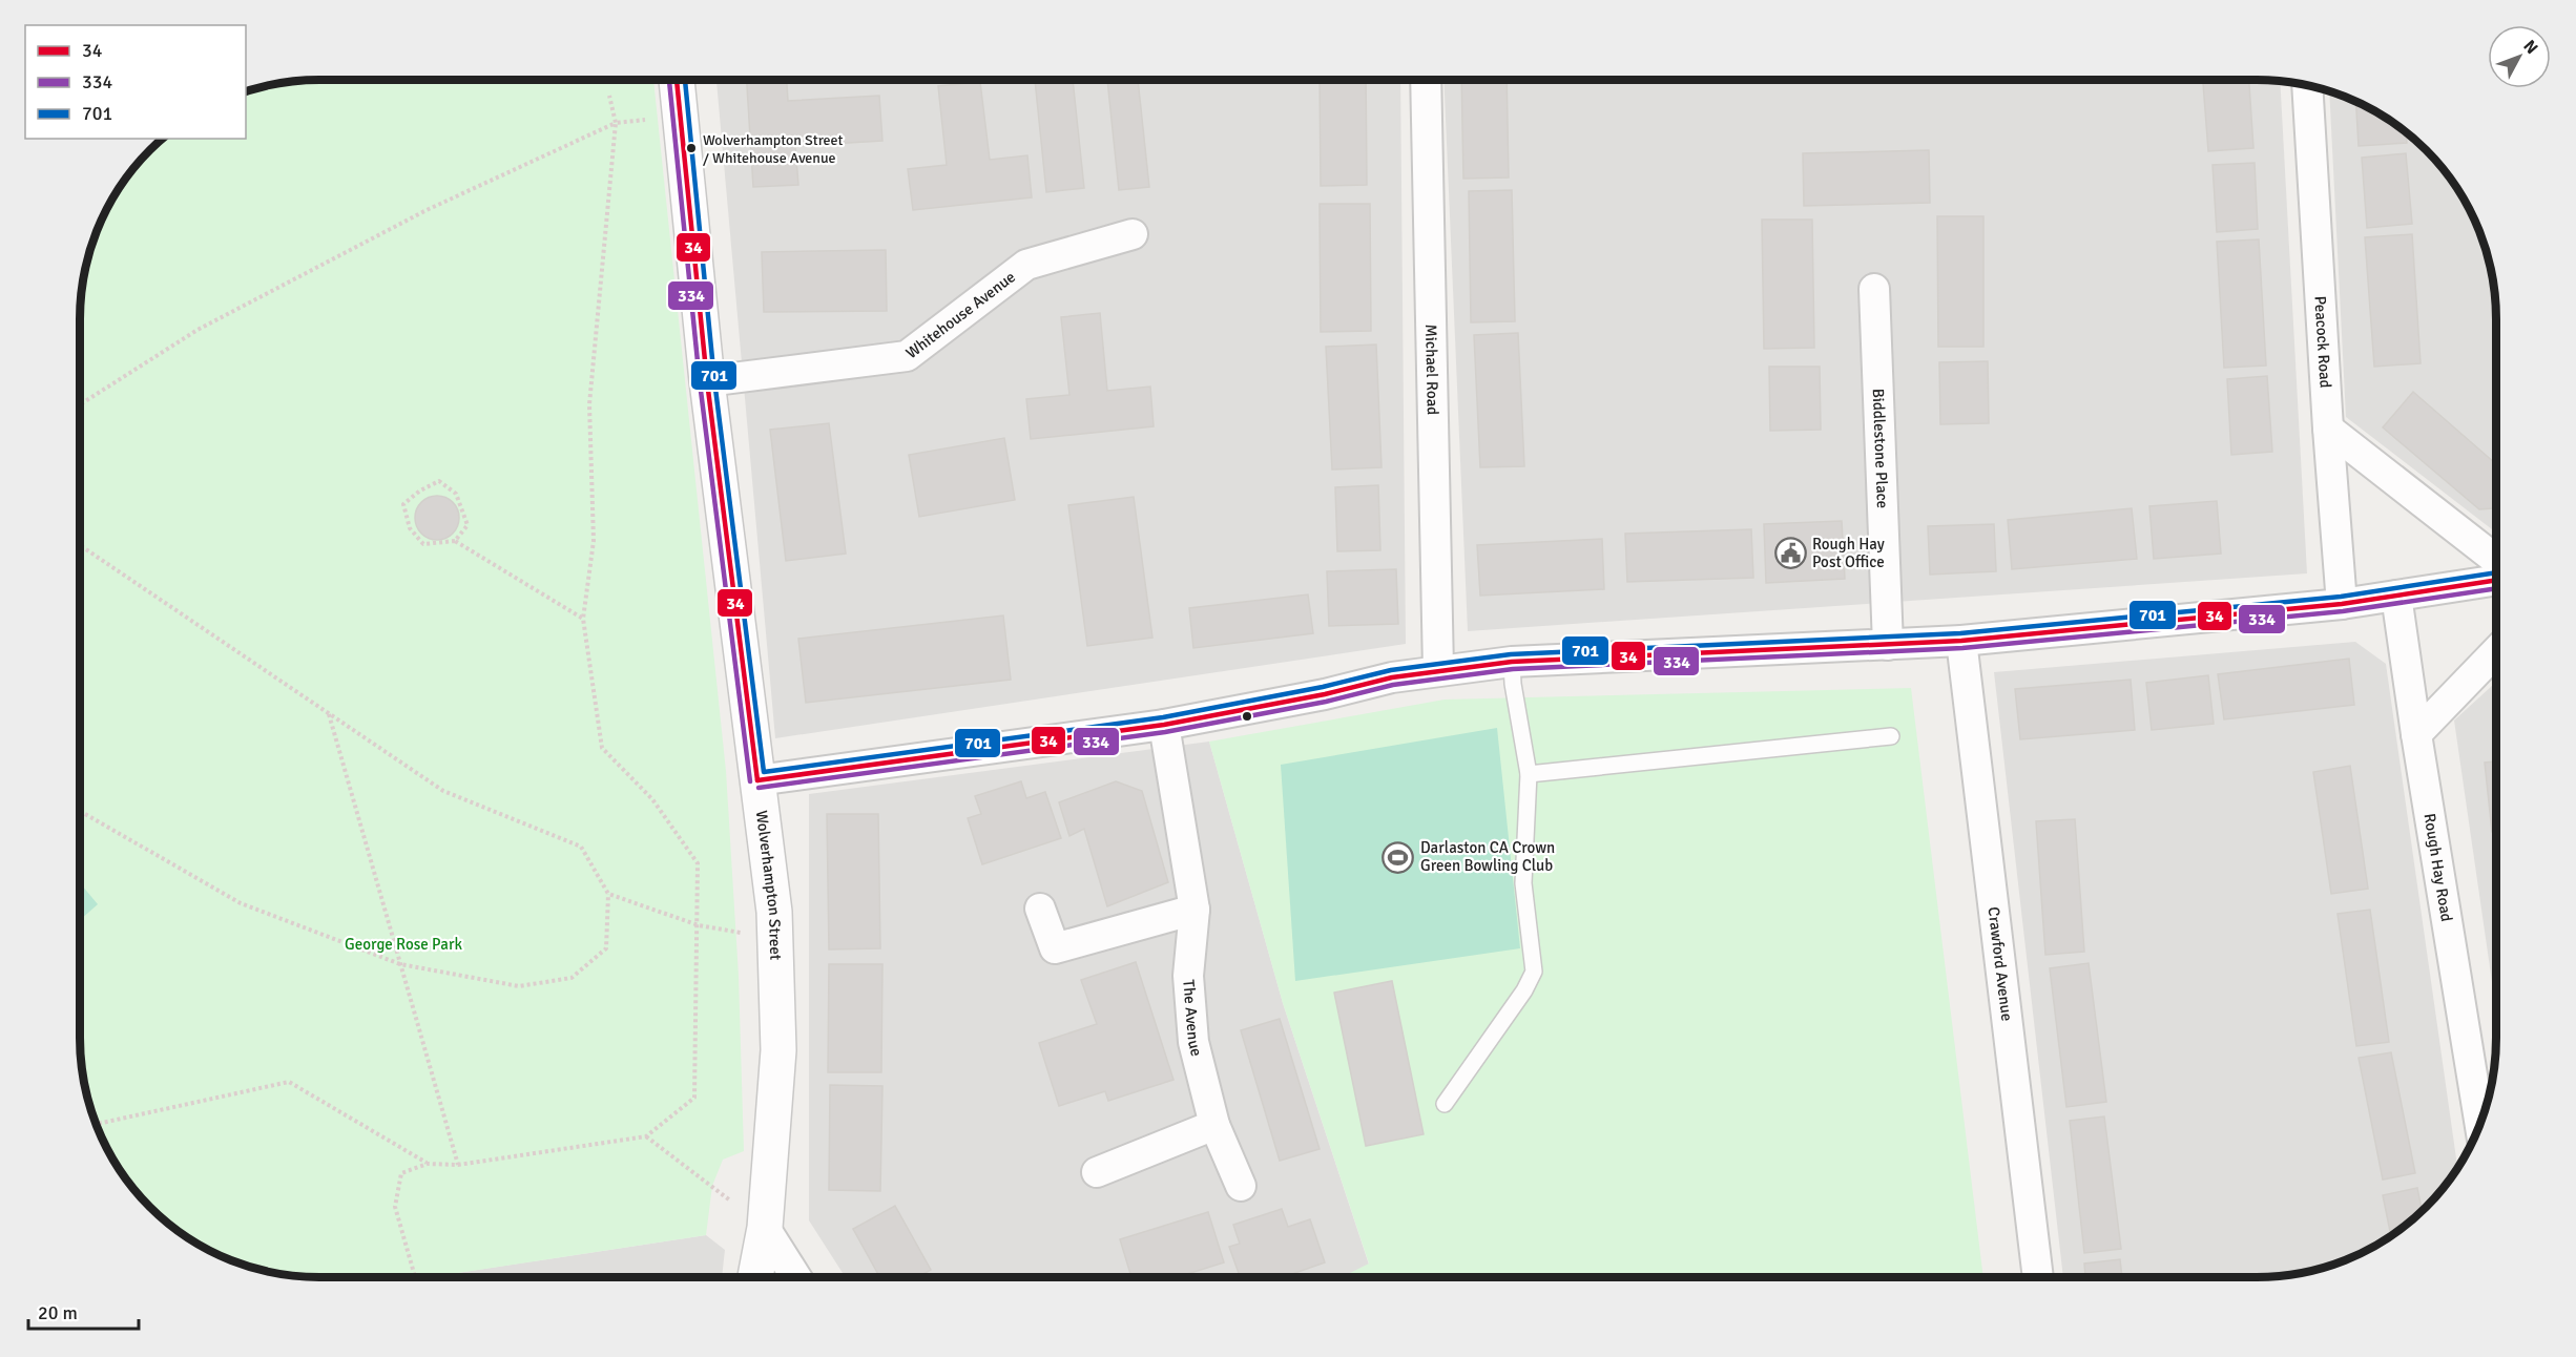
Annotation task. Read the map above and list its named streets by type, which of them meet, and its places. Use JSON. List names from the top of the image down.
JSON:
{
  "streets": {
    "street": [
      "Whitehouse Avenue",
      "Peacock Road",
      "Michael Road",
      "Biddlestone Place",
      "Rough Hay Road",
      "Wolverhampton Street",
      "Crawford Avenue",
      "The Avenue"
    ]
  },
  "crossings": [
    ["Whitehouse Avenue", "Wolverhampton Street"]
  ],
  "parks": ["George Rose Park"],
  "places": {
    "other": ["Wolverhampton Street / Whitehouse Avenue"],
    "public building": ["Rough Hay Post Office"],
    "sports": ["Darlaston CA Crown Green Bowling Club"]
  },
  "lines": ["transit line 34", "transit line 334", "transit line 701"],
  "legend": ["34", "334", "701"],
  "scale_bar": "20 m",
  "north": "top right"
}
